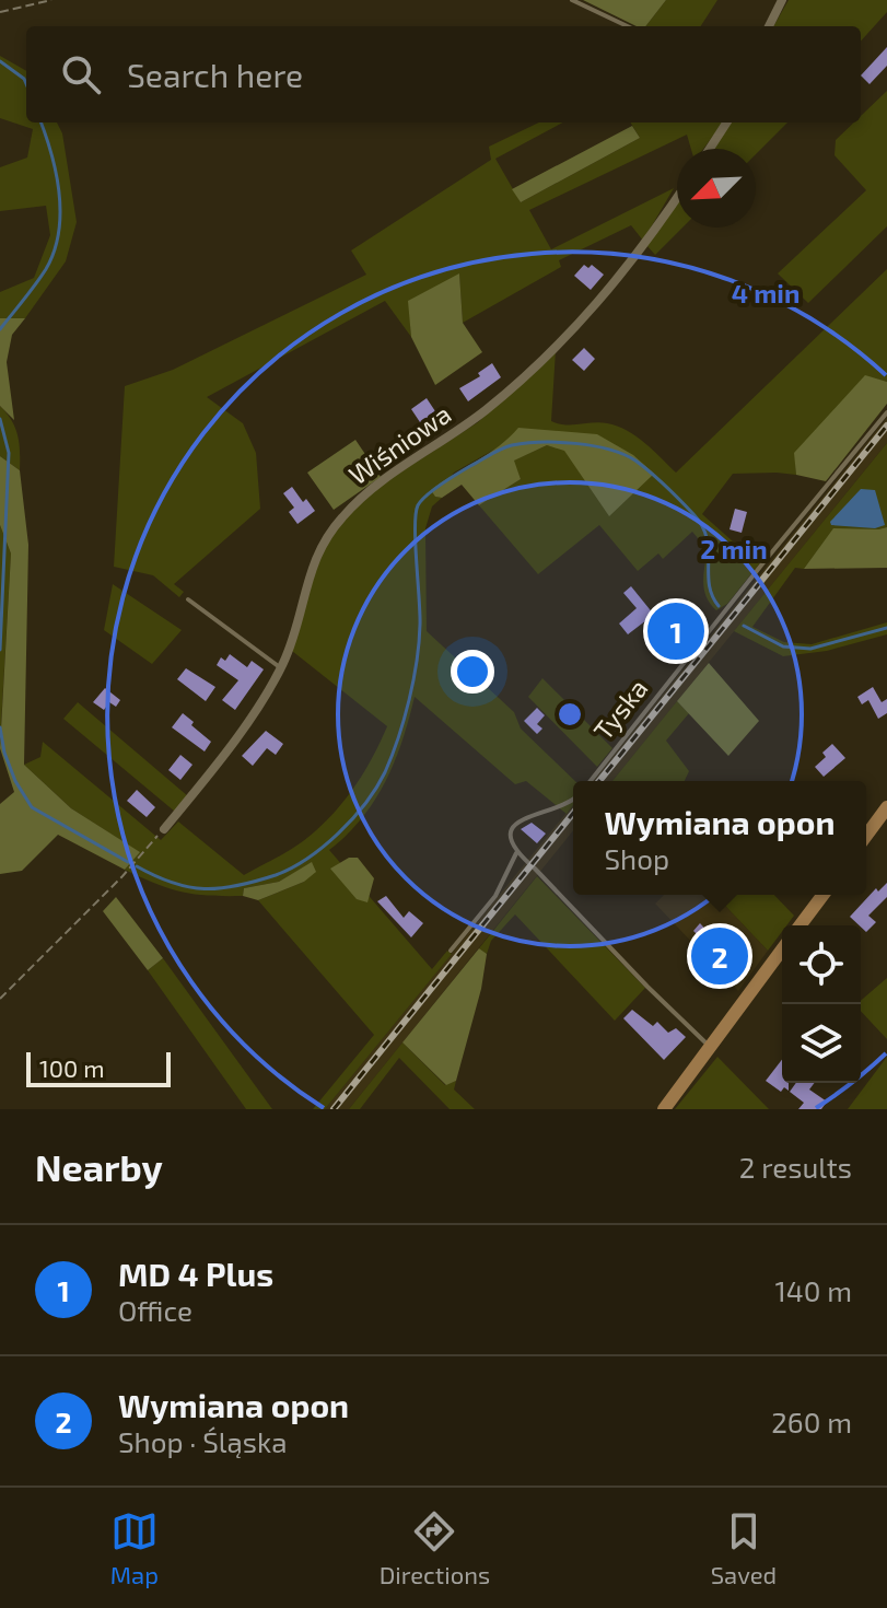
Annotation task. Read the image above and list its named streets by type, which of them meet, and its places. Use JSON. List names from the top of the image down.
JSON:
{
  "streets": {
    "street": ["Wiśniowa"],
    "lane": ["Tyska"]
  },
  "scale_bar": "100 m",
  "north": "bottom left",
  "page": {
    "search": "Search here",
    "pins": ["1", "2"],
    "popup": ["Wymiana opon", "Shop"],
    "scale": "100 m",
    "heading": ["Nearby", "2 results"],
    "list": [
      {
        "mark": "1",
        "name": "MD 4 Plus",
        "note": "Office",
        "value": "140 m"
      },
      {
        "mark": "2",
        "name": "Wymiana opon",
        "note": "Shop · Śląska",
        "value": "260 m"
      }
    ],
    "nav": ["Map", "Directions", "Saved"]
  },
  "rings": ["4 min", "2 min"]
}
